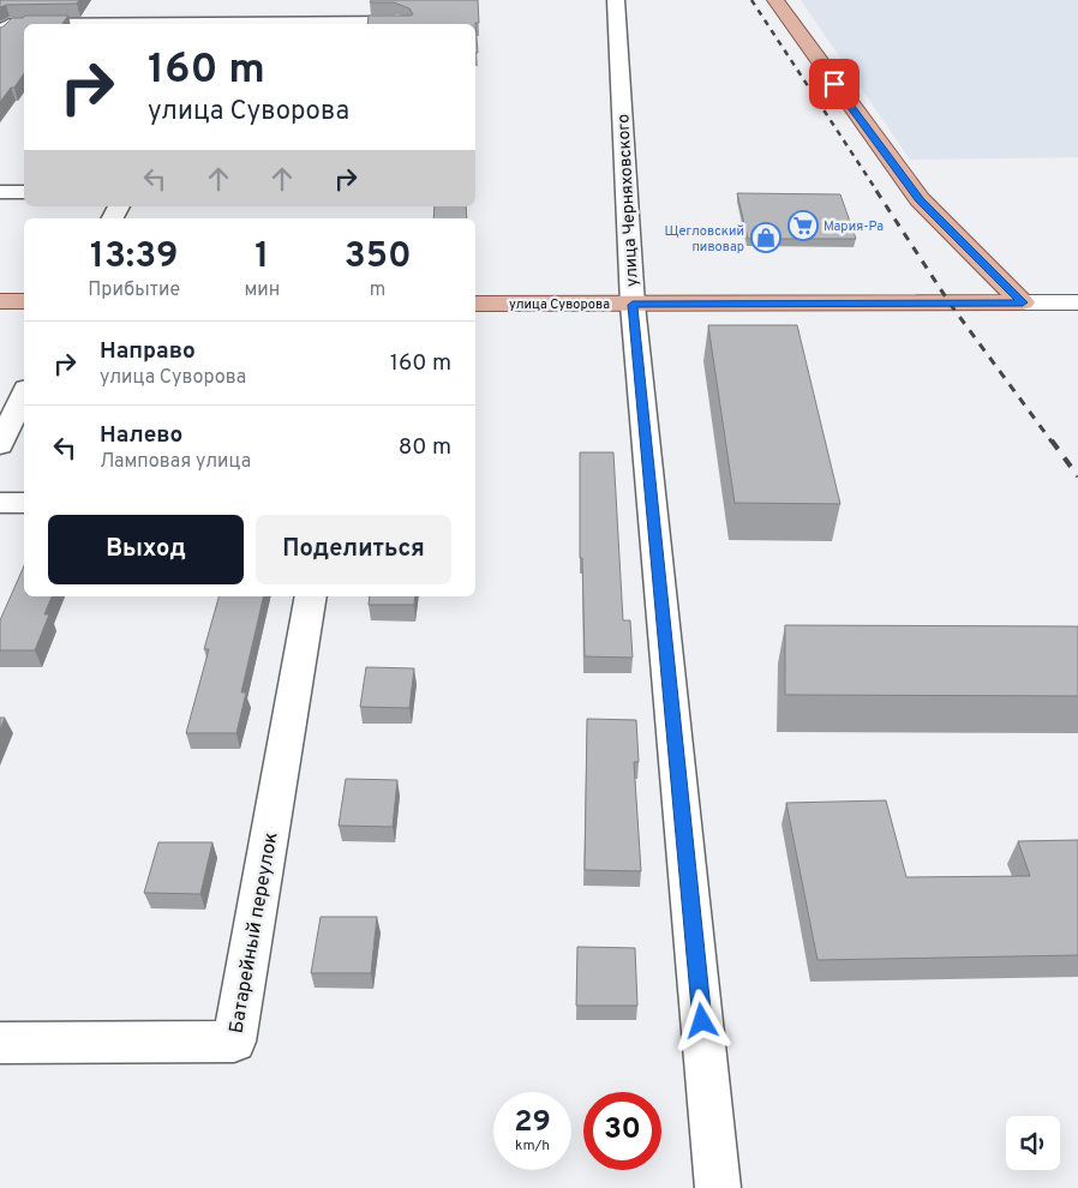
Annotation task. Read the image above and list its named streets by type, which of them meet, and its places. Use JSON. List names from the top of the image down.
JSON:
{
  "streets": {
    "main road": ["улица Суворова"],
    "street": ["улица Черняховского", "Батарейный переулок"]
  },
  "crossings": [
    ["улица Черняховского", "улица Суворова"]
  ],
  "places": {
    "supermarket": ["Мария-Ра"],
    "shop": ["Щегловский пивовар"]
  },
  "page": {
    "turn": ["160 m", "улица Суворова"],
    "eta": [
      "13:39",
      "Прибытие",
      "1",
      "мин",
      "350",
      "m"
    ],
    "list": [
      {
        "name": "Направо",
        "note": "улица Суворова",
        "value": "160 m"
      },
      {
        "name": "Налево",
        "note": "Ламповая улица",
        "value": "80 m"
      }
    ],
    "buttons": ["Выход", "Поделиться"],
    "speed": "29 km/h",
    "limit": "30"
  }
}
